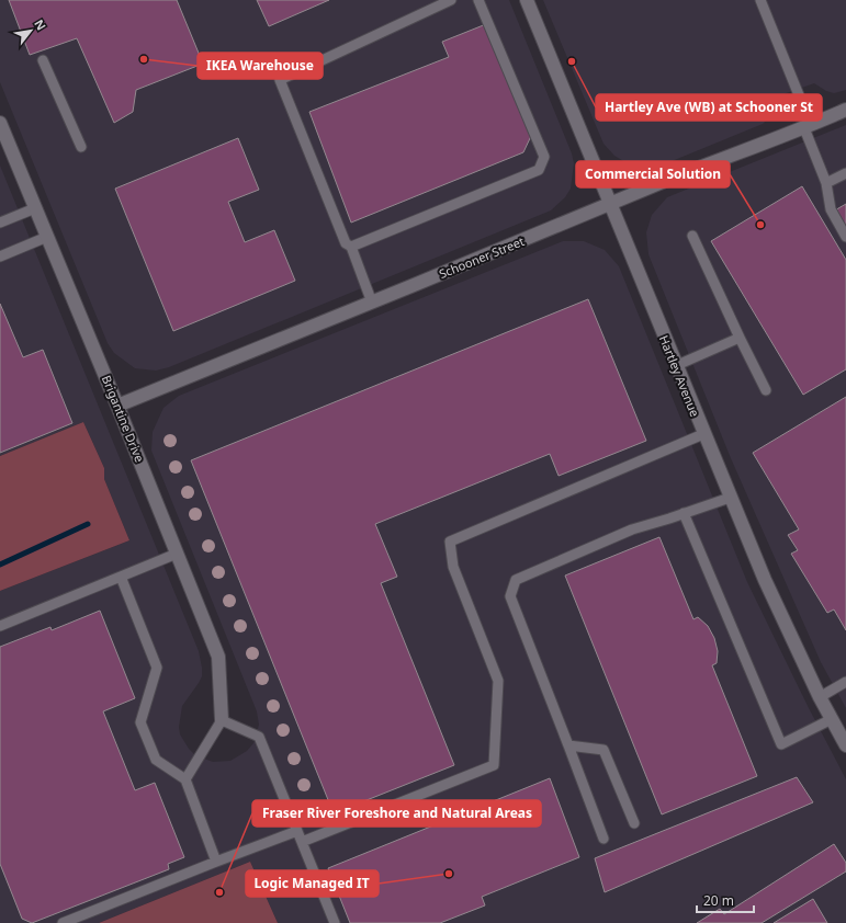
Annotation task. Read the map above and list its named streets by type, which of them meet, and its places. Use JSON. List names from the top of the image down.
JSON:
{
  "streets": {
    "street": ["Schooner Street", "Hartley Avenue", "Brigantine Drive"]
  },
  "crossings": [
    ["Schooner Street", "Hartley Avenue"],
    ["Schooner Street", "Brigantine Drive"]
  ],
  "places": [
    "IKEA Warehouse",
    "Hartley Ave (WB) at Schooner St",
    "Commercial Solution",
    "Logic Managed IT",
    "Fraser River Foreshore and Natural Areas"
  ],
  "scale_bar": "20 m",
  "north": "top right"
}
